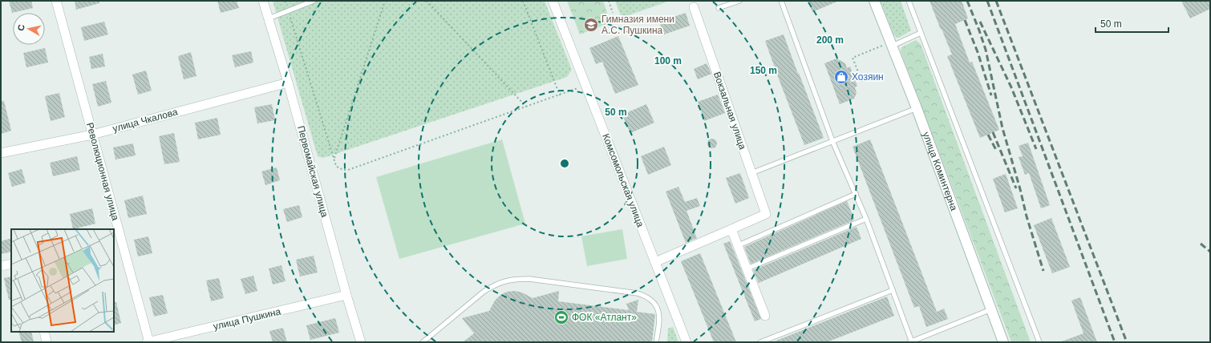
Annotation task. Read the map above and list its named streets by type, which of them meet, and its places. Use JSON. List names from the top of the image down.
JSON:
{
  "streets": {
    "street": [
      "Вокзальная улица",
      "улица Чкалова",
      "Революционная улица",
      "Первомайская улица",
      "улица Коминтерна",
      "Комсомольская улица",
      "улица Пушкина"
    ]
  },
  "crossings": [
    ["улица Чкалова", "Революционная улица"],
    ["улица Чкалова", "Первомайская улица"],
    ["Революционная улица", "улица Пушкина"],
    ["Первомайская улица", "улица Пушкина"]
  ],
  "places": {
    "school or university": ["Гимназия имени А.С. Пушкина"],
    "shop": ["Хозяин"],
    "sports": ["ФОК «Атлант»"]
  },
  "scale_bar": "50 m",
  "north": "left",
  "rings": [
    "200 m",
    "100 m",
    "150 m",
    "50 m"
  ]
}
